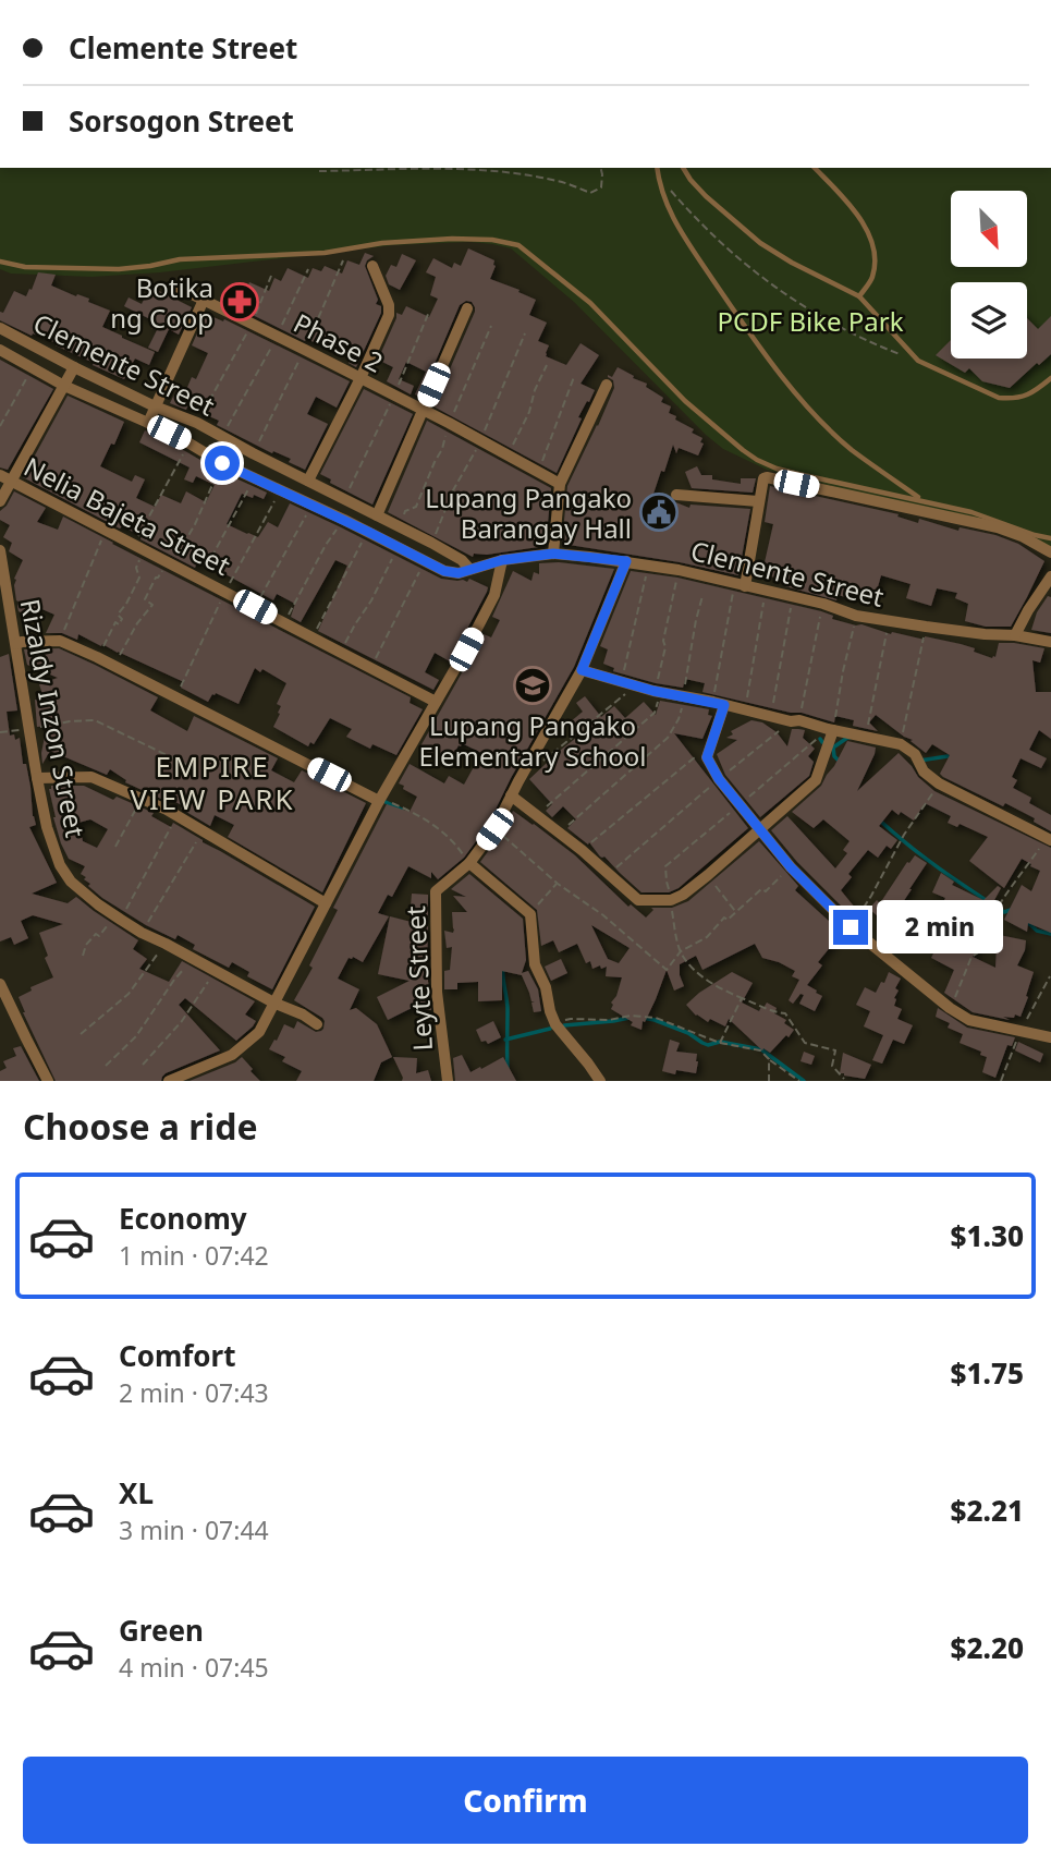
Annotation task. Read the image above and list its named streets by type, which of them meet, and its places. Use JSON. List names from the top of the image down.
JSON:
{
  "streets": {
    "street": [
      "Phase 2",
      "Clemente Street",
      "Nelia Bajeta Street",
      "Rizaldy Inzon Street",
      "Leyte Street"
    ]
  },
  "crossings": [
    ["Clemente Street", "Leyte Street"]
  ],
  "districts": ["EMPIRE VIEW PARK"],
  "parks": ["PCDF Bike Park"],
  "places": {
    "pharmacy": ["Botika ng Coop"],
    "public building": ["Lupang Pangako Barangay Hall"],
    "school or university": ["Lupang Pangako Elementary School"]
  },
  "north": "bottom right",
  "page": {
    "banner": ["Clemente Street", "Sorsogon Street"],
    "bubble": "2 min",
    "heading": "Choose a ride",
    "list": [
      {
        "name": "Economy",
        "note": "1 min · 07:42",
        "value": "$1.30"
      },
      {
        "name": "Comfort",
        "note": "2 min · 07:43",
        "value": "$1.75"
      },
      {
        "name": "XL",
        "note": "3 min · 07:44",
        "value": "$2.21"
      },
      {
        "name": "Green",
        "note": "4 min · 07:45",
        "value": "$2.20"
      }
    ],
    "buttons": "Confirm"
  }
}
